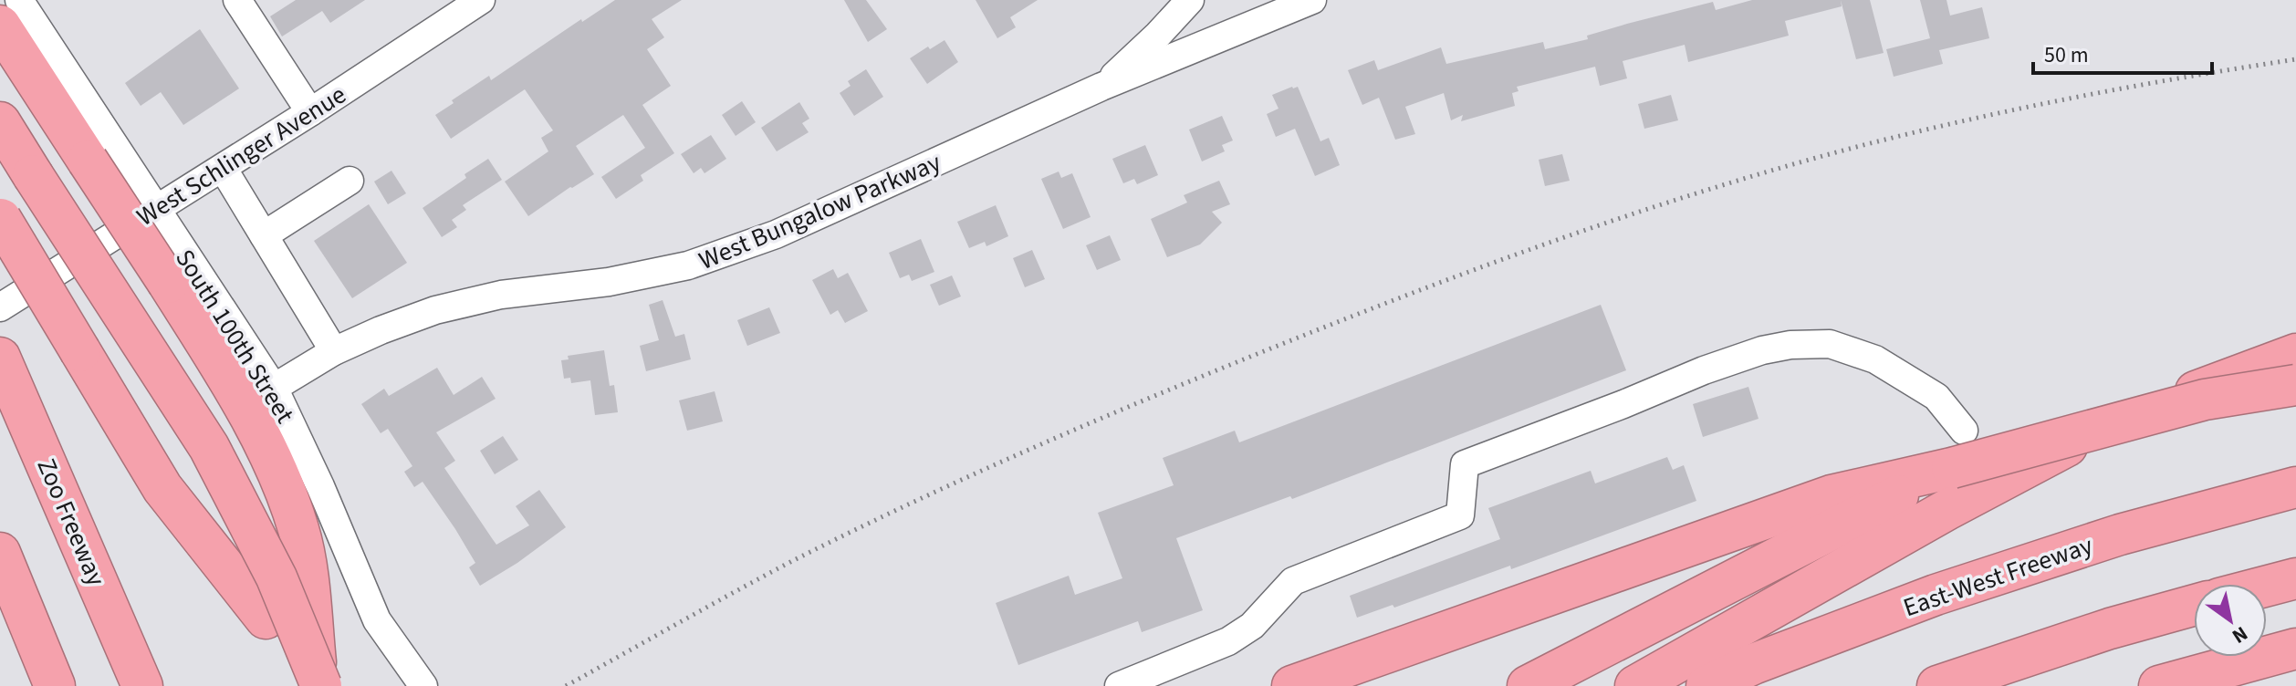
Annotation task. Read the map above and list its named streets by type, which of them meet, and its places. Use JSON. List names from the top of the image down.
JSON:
{
  "streets": {
    "highway": ["Zoo Freeway", "East-West Freeway"],
    "street": ["West Schlinger Avenue", "West Bungalow Parkway", "South 100th Street"]
  },
  "crossings": [
    ["West Schlinger Avenue", "South 100th Street"],
    ["West Bungalow Parkway", "South 100th Street"]
  ],
  "scale_bar": "50 m",
  "north": "bottom right"
}
